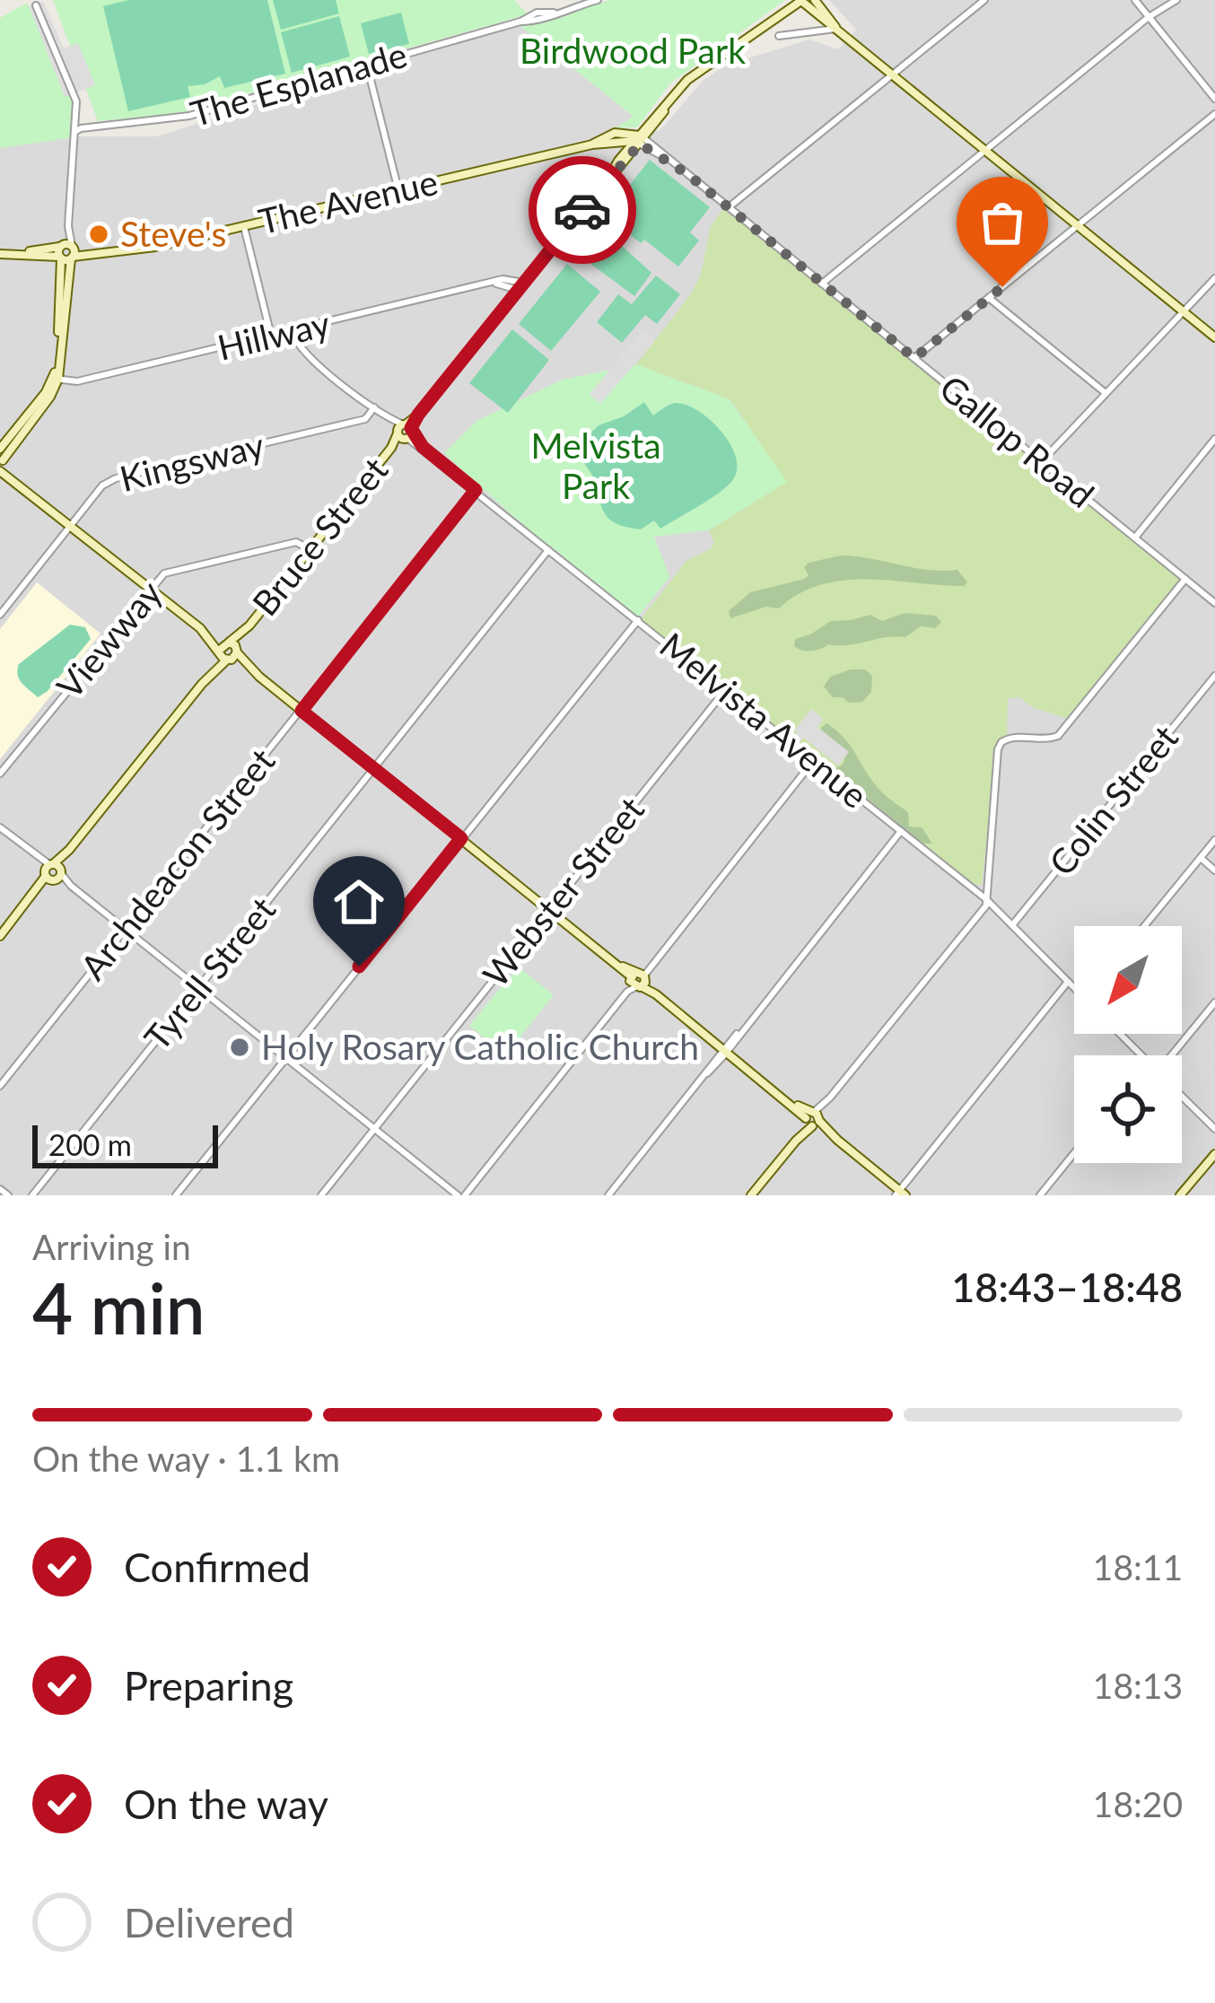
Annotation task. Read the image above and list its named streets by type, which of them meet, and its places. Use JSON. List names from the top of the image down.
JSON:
{
  "streets": {
    "street": [
      "The Esplanade",
      "The Avenue",
      "Hillway",
      "Gallop Road",
      "Kingsway",
      "Bruce Street",
      "Viewway",
      "Melvista Avenue",
      "Colin Street",
      "Archdeacon Street",
      "Webster Street",
      "Tyrell Street"
    ]
  },
  "crossings": [
    ["The Avenue", "Gallop Road"],
    ["The Avenue", "Bruce Street"],
    ["Hillway", "Bruce Street"],
    ["Hillway", "Melvista Avenue"],
    ["Gallop Road", "Bruce Street"],
    ["Kingsway", "Melvista Avenue"],
    ["Bruce Street", "Viewway"],
    ["Bruce Street", "Melvista Avenue"],
    ["Melvista Avenue", "Colin Street"],
    ["Melvista Avenue", "Archdeacon Street"],
    ["Melvista Avenue", "Webster Street"],
    ["Melvista Avenue", "Tyrell Street"]
  ],
  "parks": ["Birdwood Park", "Melvista Park"],
  "places": ["Steve's", "Holy Rosary Catholic Church"],
  "scale_bar": "200 m",
  "north": "bottom left",
  "page": {
    "scale": "200 m",
    "heading": ["4 min", "Arriving in", "18:43–18:48"],
    "bar": "On the way · 1.1 km",
    "list": [
      ["Confirmed", "18:11"],
      ["Preparing", "18:13"],
      ["On the way", "18:20"],
      "Delivered"
    ]
  }
}
